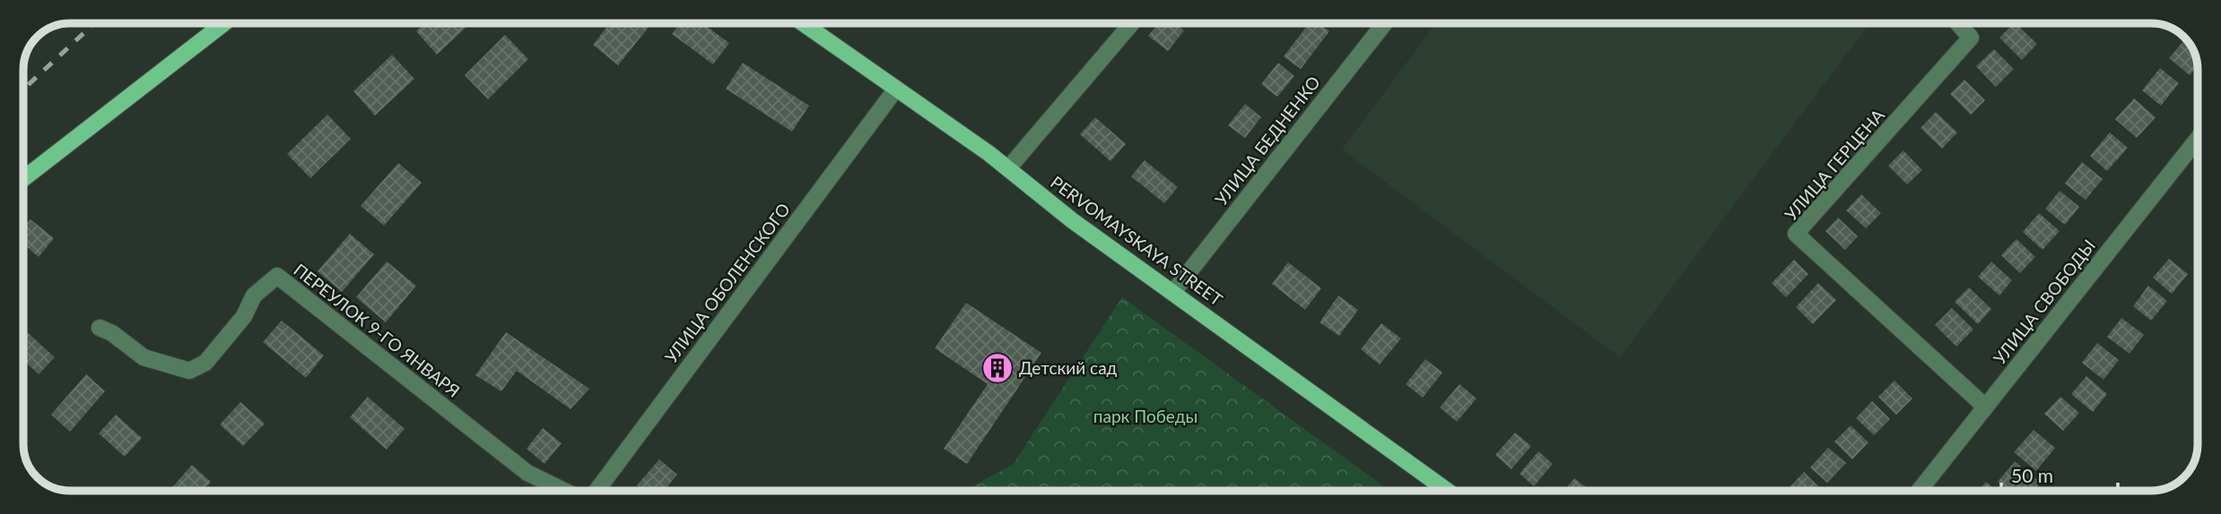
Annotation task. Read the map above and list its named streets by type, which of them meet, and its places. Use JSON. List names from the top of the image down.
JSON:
{
  "streets": {
    "main road": ["PERVOMAYSKAYA STREET"],
    "street": [
      "УЛИЦА БЕДНЕНКО",
      "УЛИЦА ГЕРЦЕНА",
      "УЛИЦА ОБОЛЕНСКОГО",
      "УЛИЦА СВОБОДЫ",
      "ПЕРЕУЛОК 9-ГО ЯНВАРЯ"
    ]
  },
  "crossings": [
    ["УЛИЦА БЕДНЕНКО", "PERVOMAYSKAYA STREET"],
    ["УЛИЦА ГЕРЦЕНА", "УЛИЦА СВОБОДЫ"],
    ["PERVOMAYSKAYA STREET", "УЛИЦА ОБОЛЕНСКОГО"]
  ],
  "parks": ["парк Победы"],
  "places": {
    "building": ["Детский сад"]
  },
  "scale_bar": "50 m"
}
